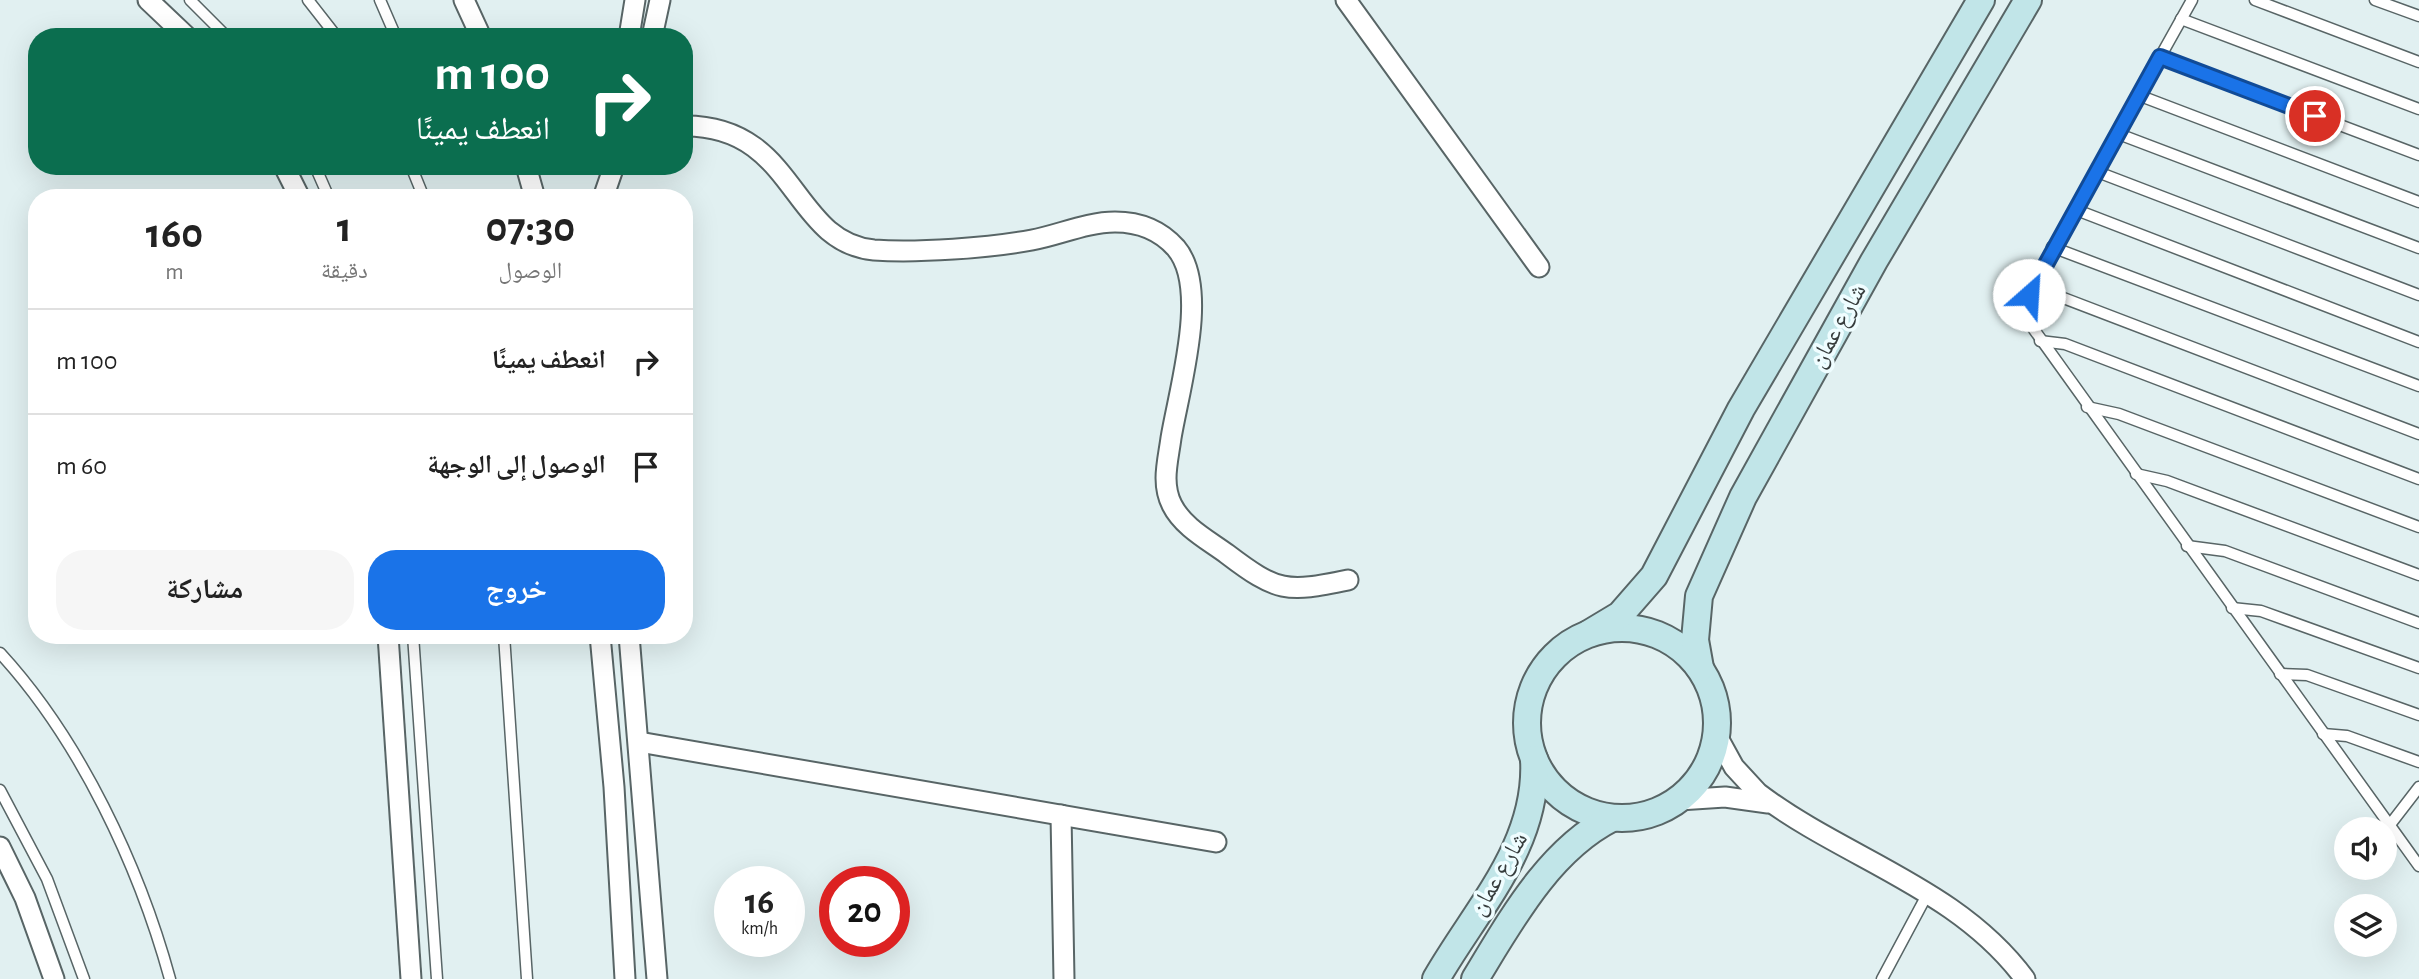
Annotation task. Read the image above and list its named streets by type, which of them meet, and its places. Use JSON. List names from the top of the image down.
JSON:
{
  "streets": {
    "main road": ["شارع عمان"]
  },
  "page": {
    "turn": ["100 m", "انعطف يمينًا"],
    "eta": [
      "07:30",
      "الوصول",
      "1",
      "دقيقة",
      "160",
      "m"
    ],
    "list": [
      {
        "name": "انعطف يمينًا",
        "value": "100 m"
      },
      {
        "name": "الوصول إلى الوجهة",
        "value": "60 m"
      }
    ],
    "buttons": ["خروج", "مشاركة"],
    "speed": "16 km/h",
    "limit": "20"
  }
}
